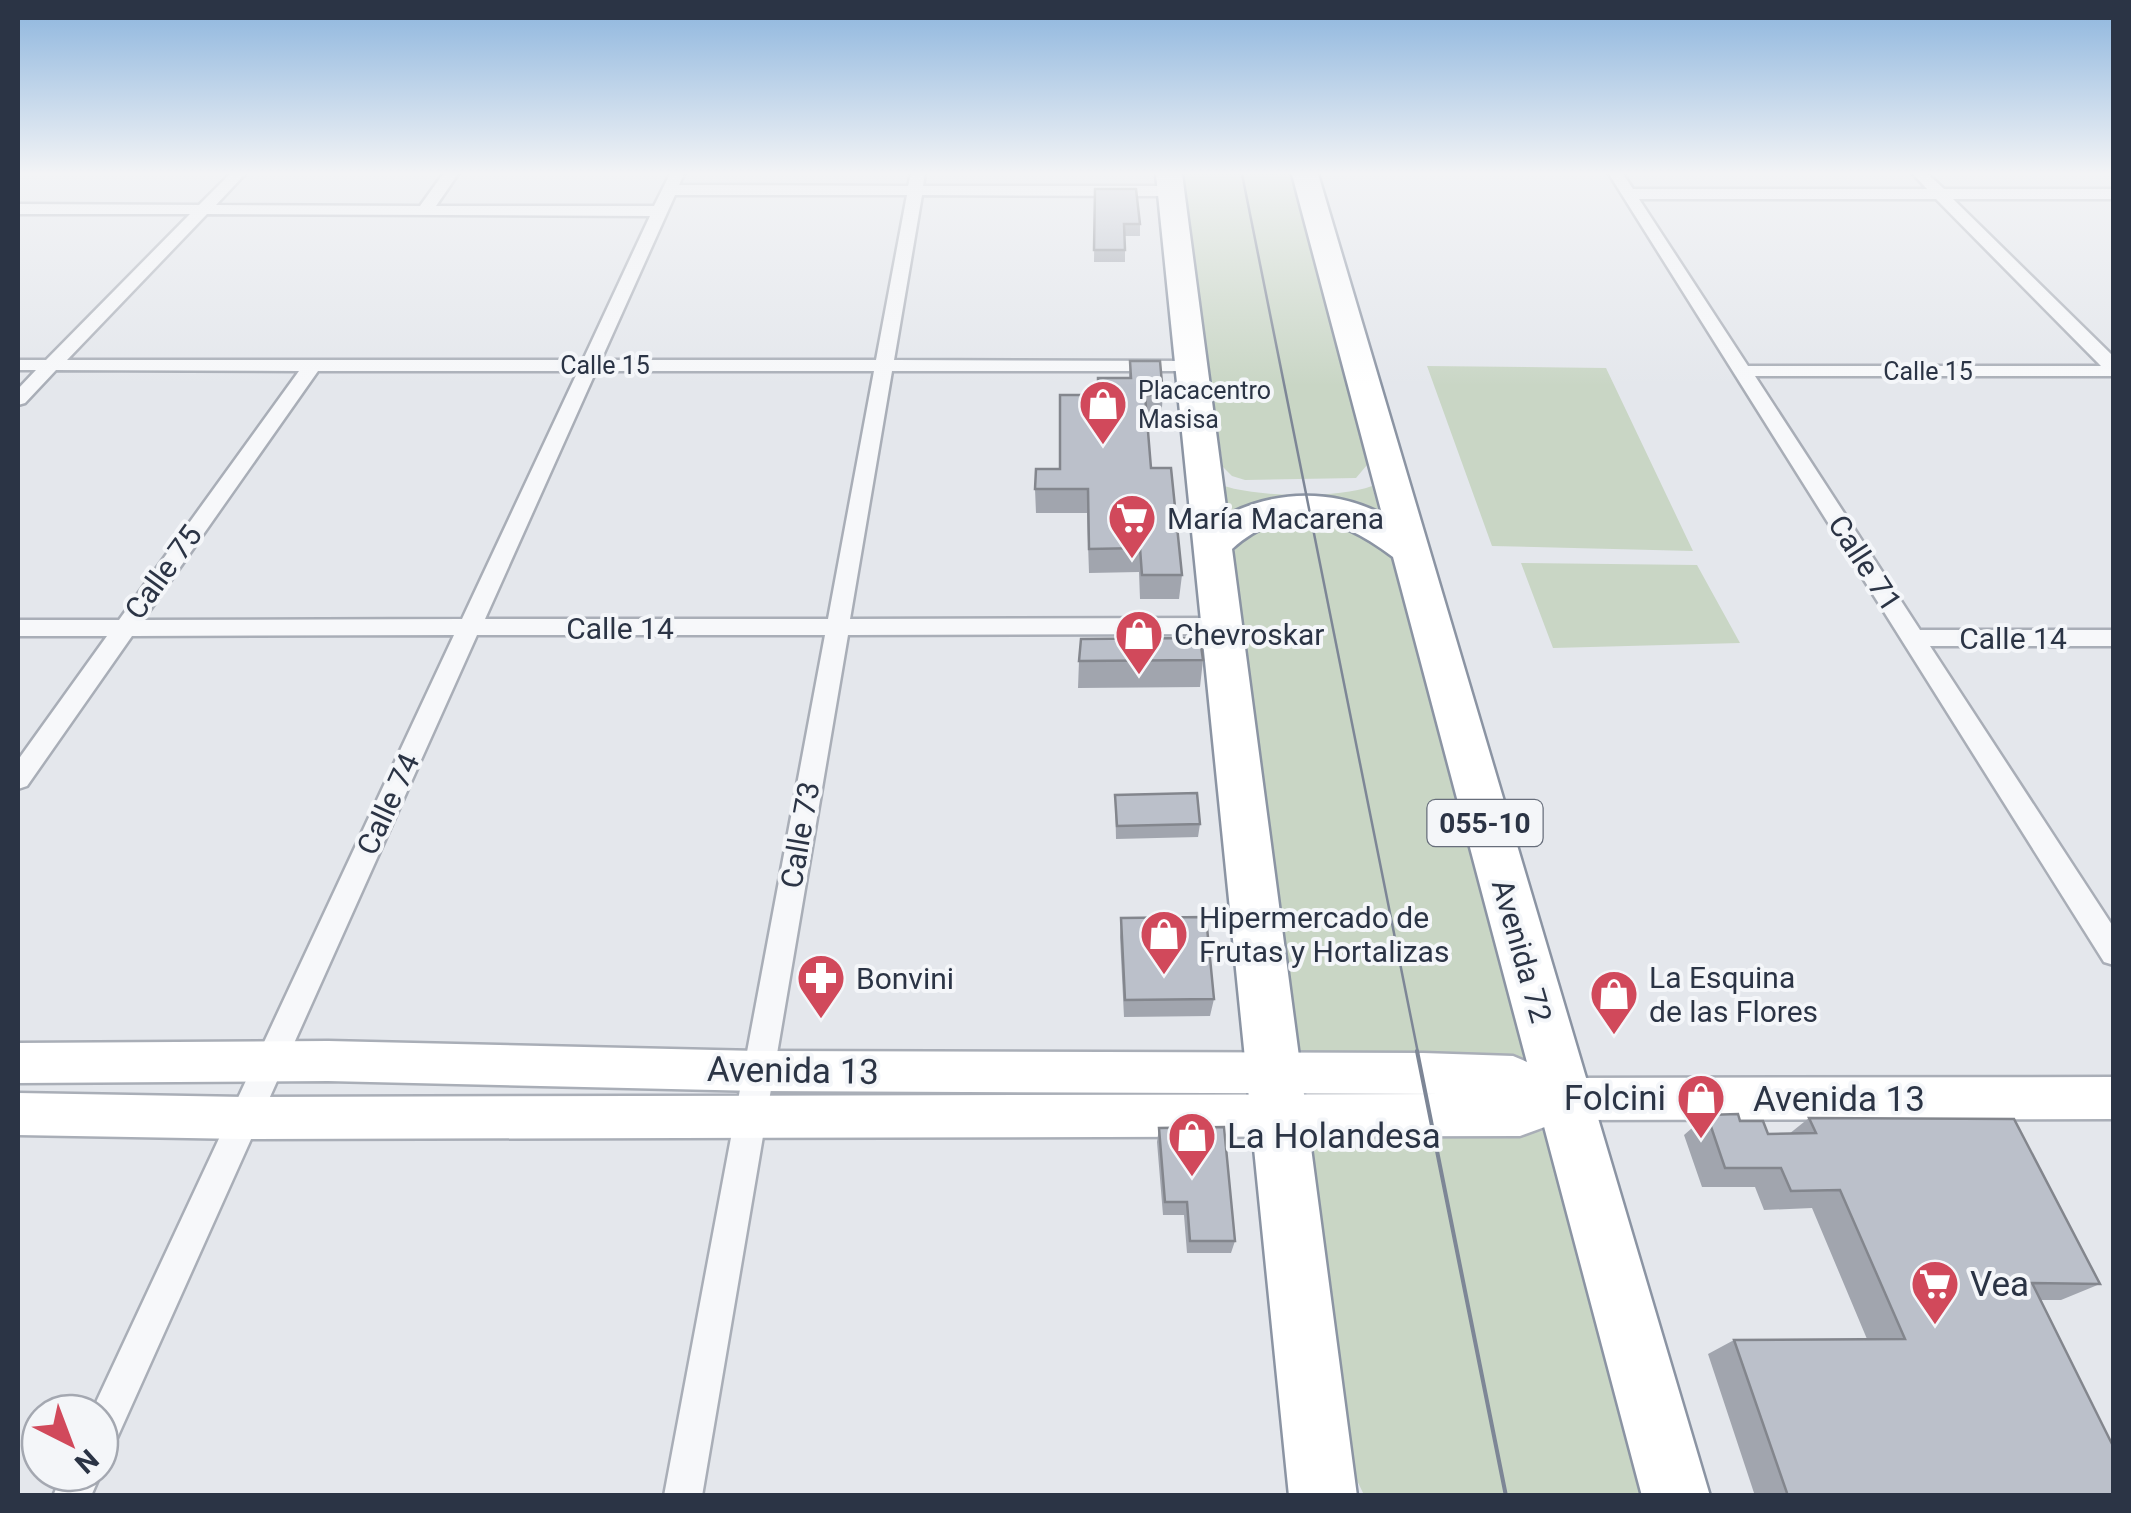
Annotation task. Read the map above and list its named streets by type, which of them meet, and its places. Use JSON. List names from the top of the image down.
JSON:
{
  "streets": {
    "highway": ["055-10", "Avenida 72"],
    "street": [
      "Calle 15",
      "Calle 71",
      "Calle 75",
      "Calle 14",
      "Calle 74",
      "Calle 73",
      "Avenida 13"
    ]
  },
  "crossings": [
    ["Calle 15", "Calle 71"],
    ["Calle 15", "Calle 75"],
    ["Calle 15", "Calle 74"],
    ["Calle 15", "Calle 73"],
    ["Calle 71", "Calle 14"],
    ["Calle 75", "Calle 14"],
    ["Calle 14", "Calle 74"],
    ["Calle 14", "Calle 73"],
    ["Calle 74", "Avenida 13"],
    ["Calle 73", "Avenida 13"],
    ["Avenida 72", "Avenida 13"]
  ],
  "places": {
    "shop": [
      "Placacentro Masisa",
      "Chevroskar",
      "Hipermercado de Frutas y Hortalizas",
      "La Esquina de las Flores",
      "Folcini",
      "La Holandesa"
    ],
    "supermarket": ["María Macarena", "Vea"],
    "pharmacy": ["Bonvini"]
  },
  "north": "bottom right"
}
